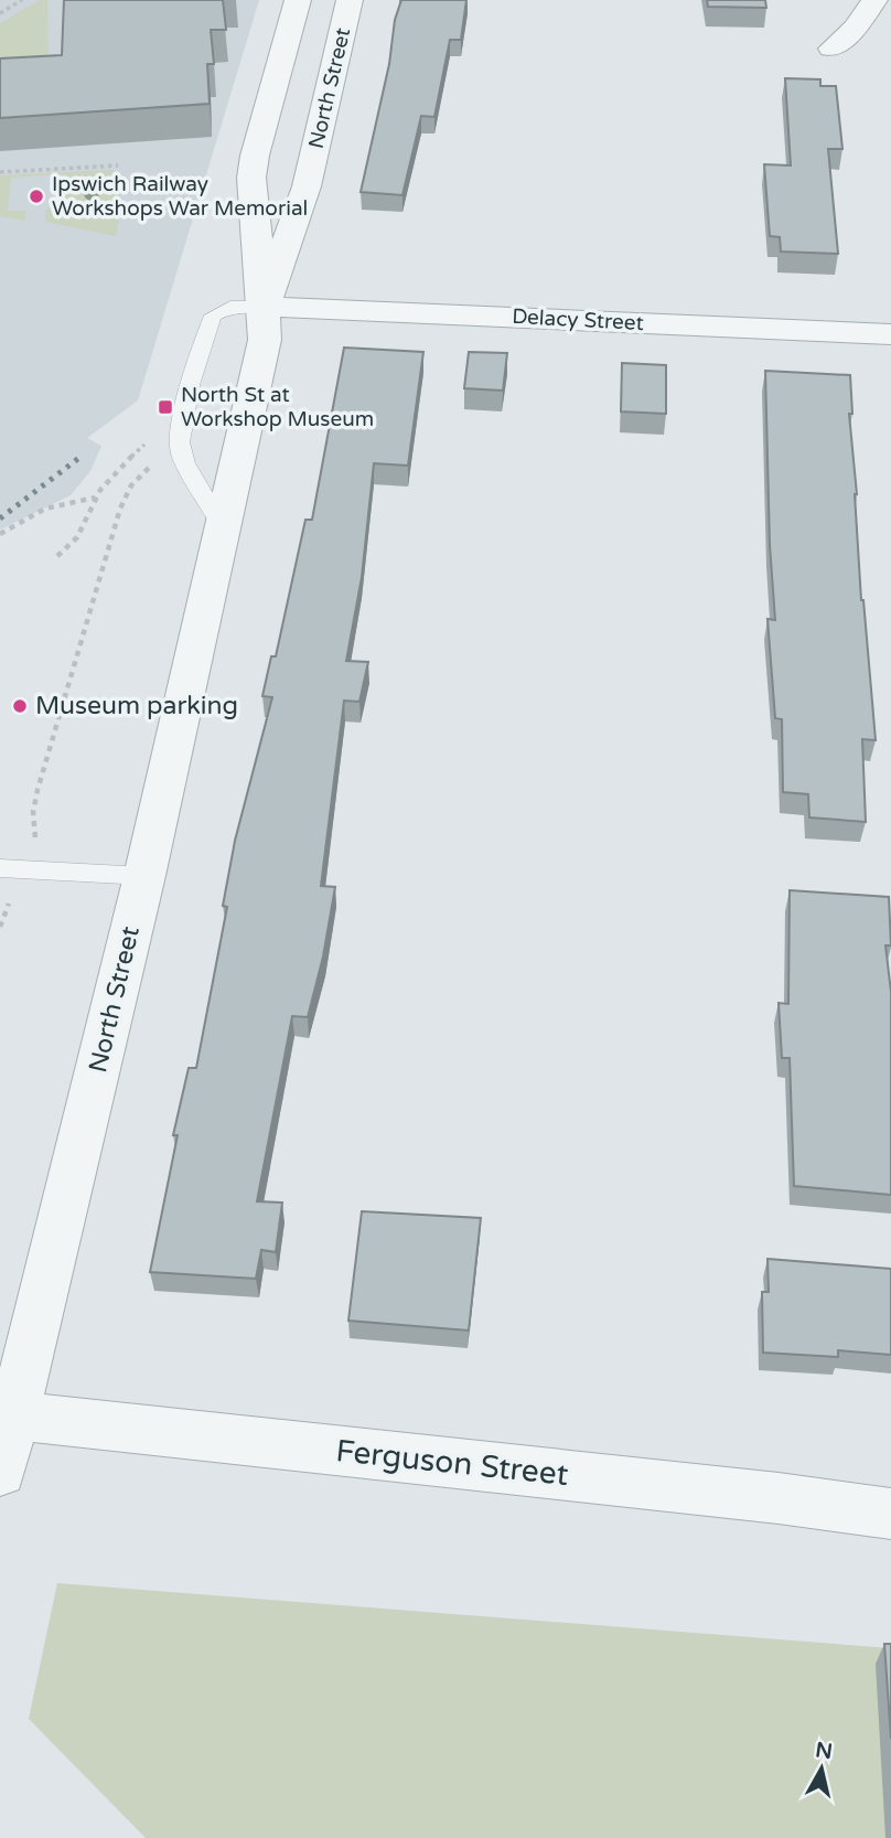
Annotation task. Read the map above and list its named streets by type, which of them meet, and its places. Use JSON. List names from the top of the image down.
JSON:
{
  "streets": {
    "street": ["North Street", "Delacy Street", "Ferguson Street"]
  },
  "crossings": [
    ["North Street", "Delacy Street"],
    ["North Street", "Ferguson Street"]
  ],
  "places": {
    "other": ["Ipswich Railway Workshops War Memorial", "Museum parking"],
    "transit": ["North St at Workshop Museum"]
  },
  "north": "top"
}
